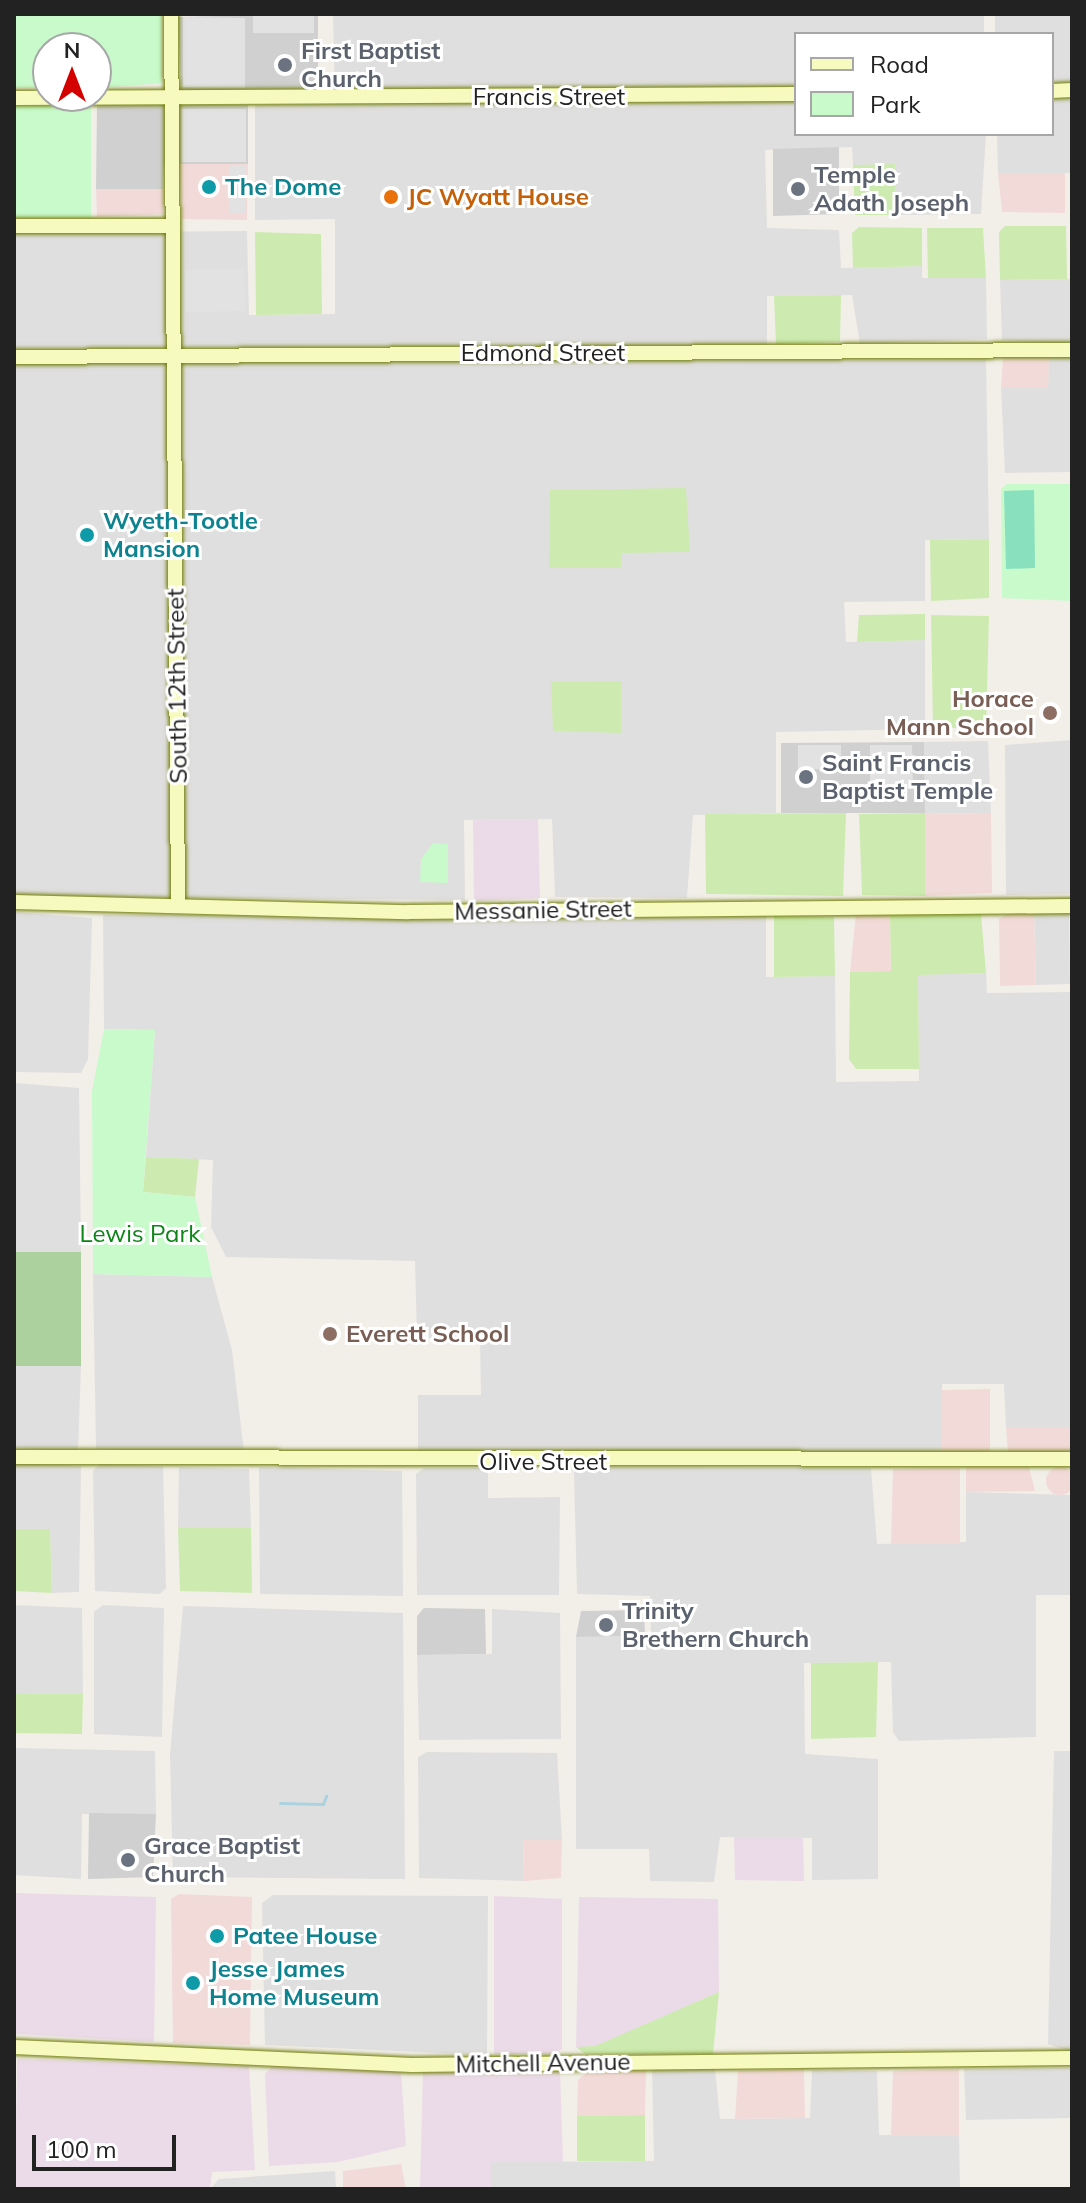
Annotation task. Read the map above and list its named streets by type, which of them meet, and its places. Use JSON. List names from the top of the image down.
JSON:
{
  "streets": {
    "street": [
      "Francis Street",
      "Edmond Street",
      "South 12th Street",
      "Messanie Street",
      "Olive Street",
      "Mitchell Avenue"
    ]
  },
  "crossings": [
    ["Francis Street", "South 12th Street"],
    ["Edmond Street", "South 12th Street"],
    ["South 12th Street", "Messanie Street"]
  ],
  "parks": ["Lewis Park"],
  "places": [
    "First Baptist Church",
    "The Dome",
    "Temple Adath Joseph",
    "JC Wyatt House",
    "Wyeth-Tootle Mansion",
    "Horace Mann School",
    "Saint Francis Baptist Temple",
    "Everett School",
    "Trinity Brethern Church",
    "Grace Baptist Church",
    "Patee House",
    "Jesse James Home Museum"
  ],
  "legend": ["Road", "Park"],
  "scale_bar": "100 m",
  "north": "top"
}
